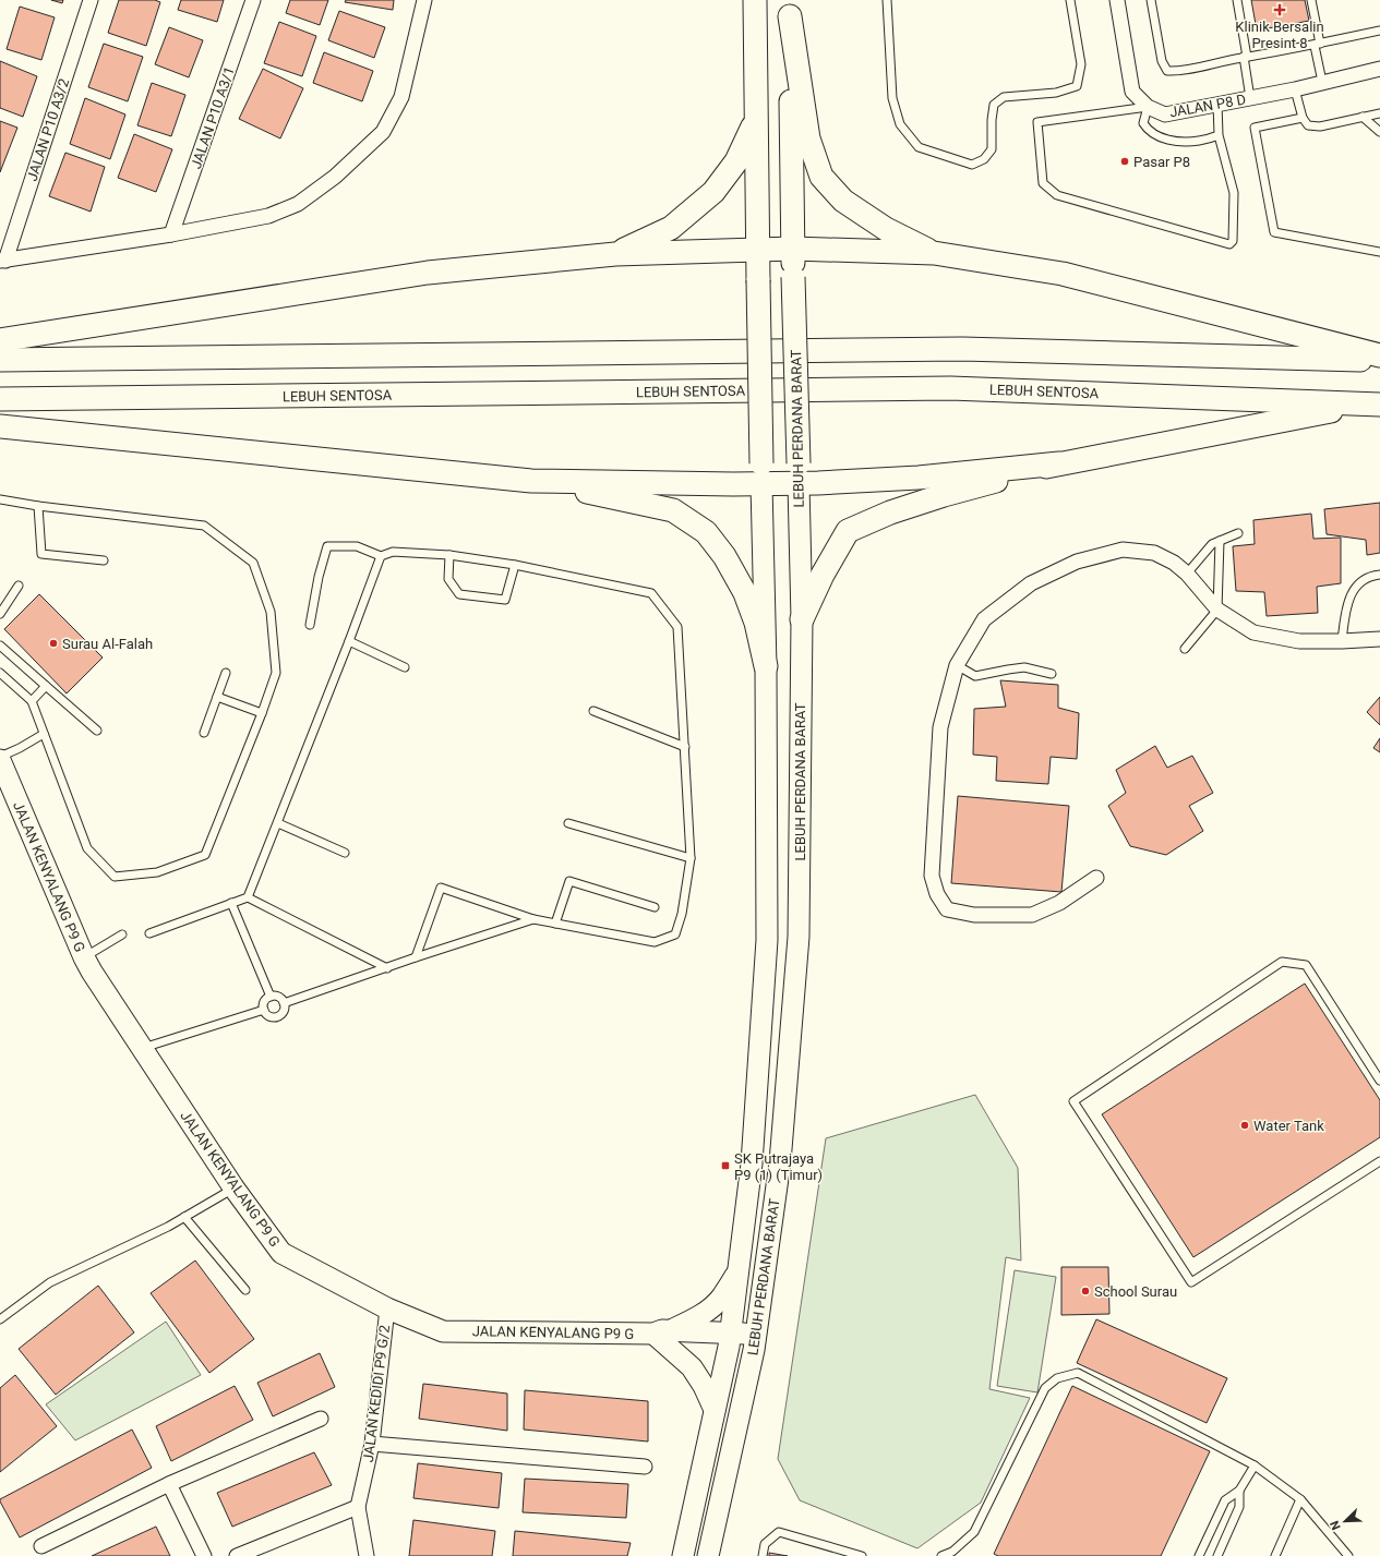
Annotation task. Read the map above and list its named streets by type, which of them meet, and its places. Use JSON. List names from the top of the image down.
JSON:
{
  "streets": {
    "main road": ["LEBUH SENTOSA", "LEBUH PERDANA BARAT"],
    "street": [
      "JALAN P8 D",
      "JALAN P10 A3/1",
      "JALAN P10 A3/2",
      "JALAN KENYALANG P9 G",
      "JALAN KEDIDI P9 G/2"
    ]
  },
  "crossings": [
    ["LEBUH PERDANA BARAT", "JALAN KENYALANG P9 G"],
    ["JALAN KENYALANG P9 G", "JALAN KEDIDI P9 G/2"]
  ],
  "places": {
    "health": ["Klinik Bersalin Presint 8"],
    "other": [
      "Pasar P8",
      "Surau Al-Falah",
      "Water Tank",
      "School Surau"
    ],
    "transit": ["SK Putrajaya P9 (1) (Timur)"]
  },
  "north": "bottom left"
}
